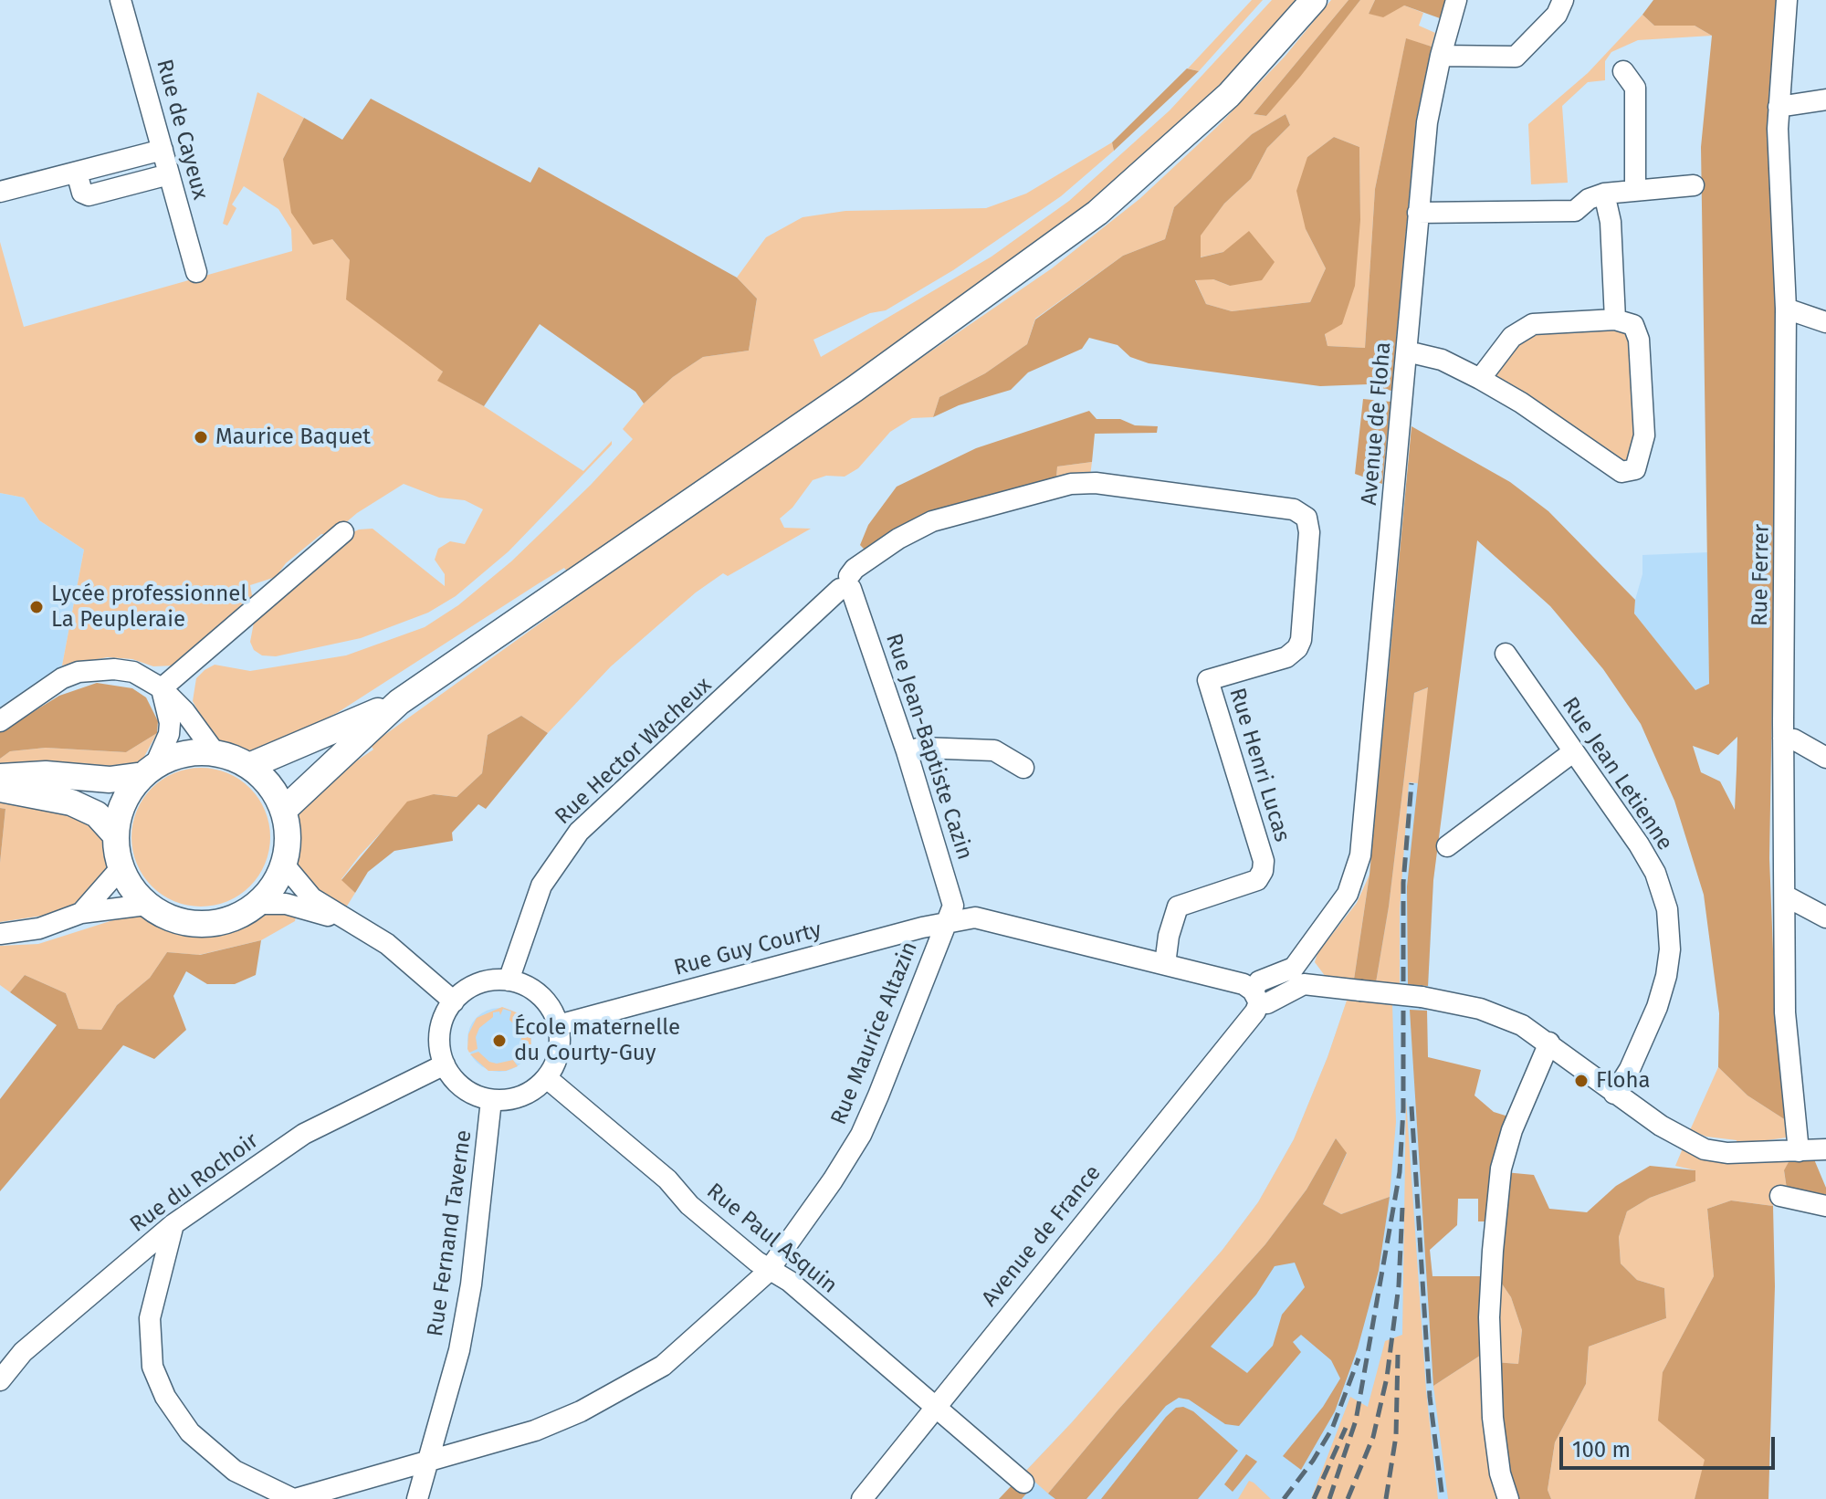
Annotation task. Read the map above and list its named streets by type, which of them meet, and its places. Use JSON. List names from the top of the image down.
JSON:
{
  "streets": {
    "street": [
      "Rue de Cayeux",
      "Avenue de Floha",
      "Rue Ferrer",
      "Rue Jean-Baptiste Cazin",
      "Rue Hector Wacheux",
      "Rue Henri Lucas",
      "Rue Jean Letienne",
      "Rue Guy Courty",
      "Rue Maurice Altazin",
      "Rue du Rochoir",
      "Rue Fernand Taverne",
      "Avenue de France",
      "Rue Paul Asquin"
    ]
  },
  "crossings": [
    ["Rue Jean-Baptiste Cazin", "Rue Hector Wacheux"],
    ["Rue Jean-Baptiste Cazin", "Rue Guy Courty"],
    ["Rue Jean-Baptiste Cazin", "Rue Maurice Altazin"],
    ["Rue Hector Wacheux", "Rue Henri Lucas"],
    ["Rue Hector Wacheux", "Rue Guy Courty"],
    ["Rue Hector Wacheux", "Rue du Rochoir"],
    ["Rue Hector Wacheux", "Rue Fernand Taverne"],
    ["Rue Hector Wacheux", "Rue Paul Asquin"],
    ["Rue Henri Lucas", "Rue Guy Courty"],
    ["Rue Guy Courty", "Rue Maurice Altazin"],
    ["Rue Guy Courty", "Rue du Rochoir"],
    ["Rue Guy Courty", "Rue Fernand Taverne"],
    ["Rue Guy Courty", "Avenue de France"],
    ["Rue Guy Courty", "Rue Paul Asquin"],
    ["Rue Maurice Altazin", "Rue Fernand Taverne"],
    ["Rue Maurice Altazin", "Rue Paul Asquin"],
    ["Rue du Rochoir", "Rue Fernand Taverne"],
    ["Rue du Rochoir", "Rue Paul Asquin"],
    ["Rue Fernand Taverne", "Rue Paul Asquin"],
    ["Avenue de France", "Rue Paul Asquin"]
  ],
  "places": [
    "Maurice Baquet",
    "Lycée professionnel La Peupleraie",
    "École maternelle du Courty-Guy",
    "Floha"
  ],
  "scale_bar": "100 m"
}
